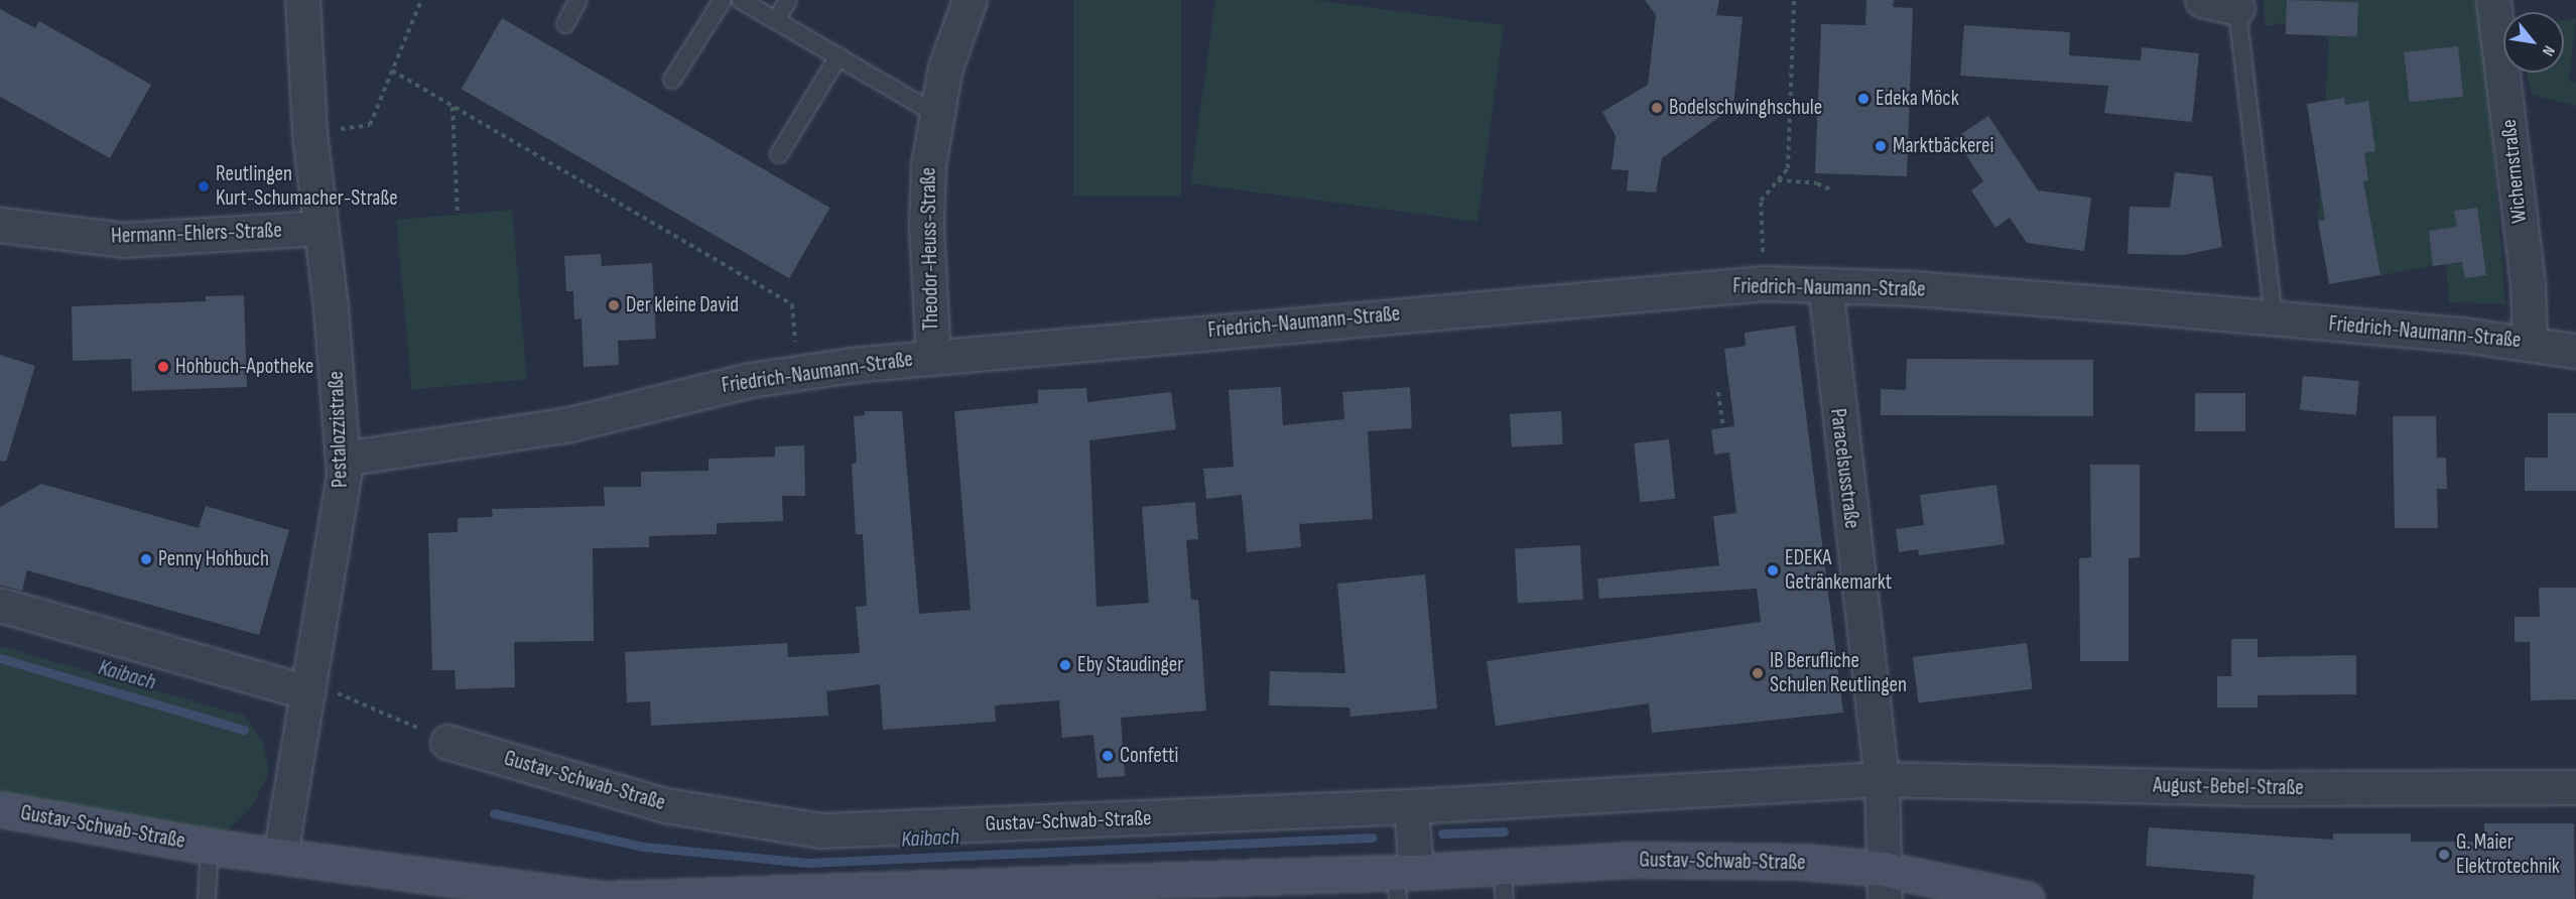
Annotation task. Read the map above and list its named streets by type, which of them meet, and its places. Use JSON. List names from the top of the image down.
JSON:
{
  "streets": {
    "street": [
      "Wichernstraße",
      "Hermann-Ehlers-Straße",
      "Theodor-Heuss-Straße",
      "Friedrich-Naumann-Straße",
      "Pestalozzistraße",
      "Paracelsusstraße",
      "Gustav-Schwab-Straße",
      "August-Bebel-Straße"
    ]
  },
  "crossings": [
    ["Wichernstraße", "Friedrich-Naumann-Straße"],
    ["Hermann-Ehlers-Straße", "Pestalozzistraße"],
    ["Theodor-Heuss-Straße", "Friedrich-Naumann-Straße"],
    ["Friedrich-Naumann-Straße", "Pestalozzistraße"],
    ["Friedrich-Naumann-Straße", "Paracelsusstraße"],
    ["Pestalozzistraße", "Gustav-Schwab-Straße"],
    ["Paracelsusstraße", "Gustav-Schwab-Straße"],
    ["Paracelsusstraße", "August-Bebel-Straße"],
    ["Gustav-Schwab-Straße", "August-Bebel-Straße"]
  ],
  "water": ["Kaibach"],
  "places": [
    "Edeka Möck",
    "Bodelschwinghschule",
    "Marktbäckerei",
    "Reutlingen Kurt-Schumacher-Straße",
    "Der kleine David",
    "Hohbuch-Apotheke",
    "Penny Hohbuch",
    "EDEKA Getränkemarkt",
    "Eby Staudinger",
    "IB Berufliche Schulen Reutlingen",
    "Confetti",
    "G. Maier Elektrotechnik"
  ],
  "north": "bottom right"
}
